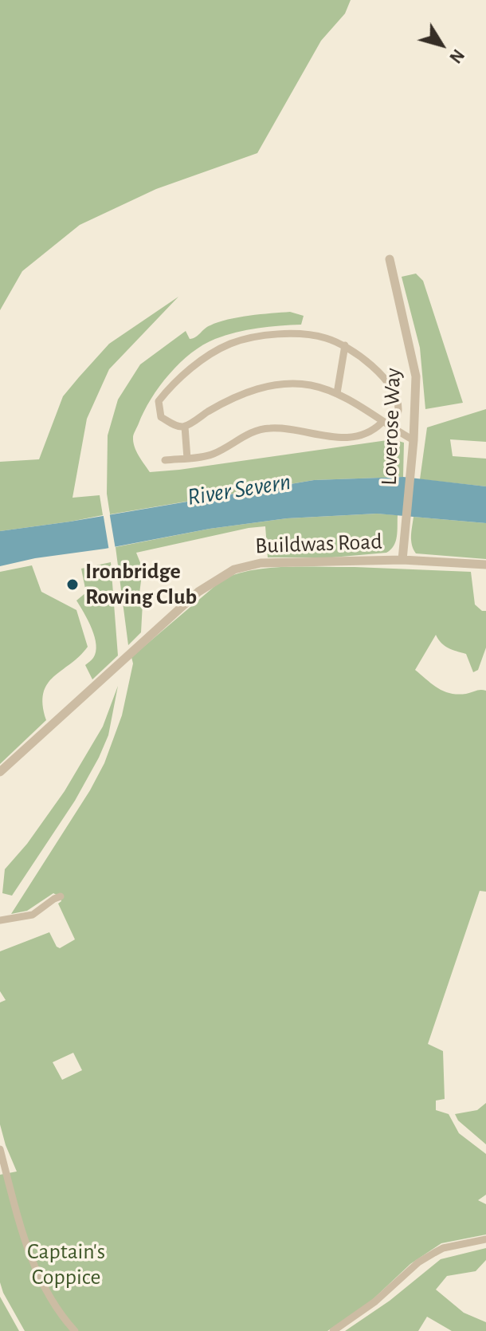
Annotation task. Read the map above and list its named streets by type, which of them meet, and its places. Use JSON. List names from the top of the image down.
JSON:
{
  "streets": {
    "street": ["Loverose Way", "Buildwas Road"]
  },
  "crossings": [
    ["Loverose Way", "Buildwas Road"]
  ],
  "water": ["River Severn"],
  "parks": ["Captain's Coppice"],
  "places": ["Ironbridge Rowing Club"],
  "north": "bottom right"
}
